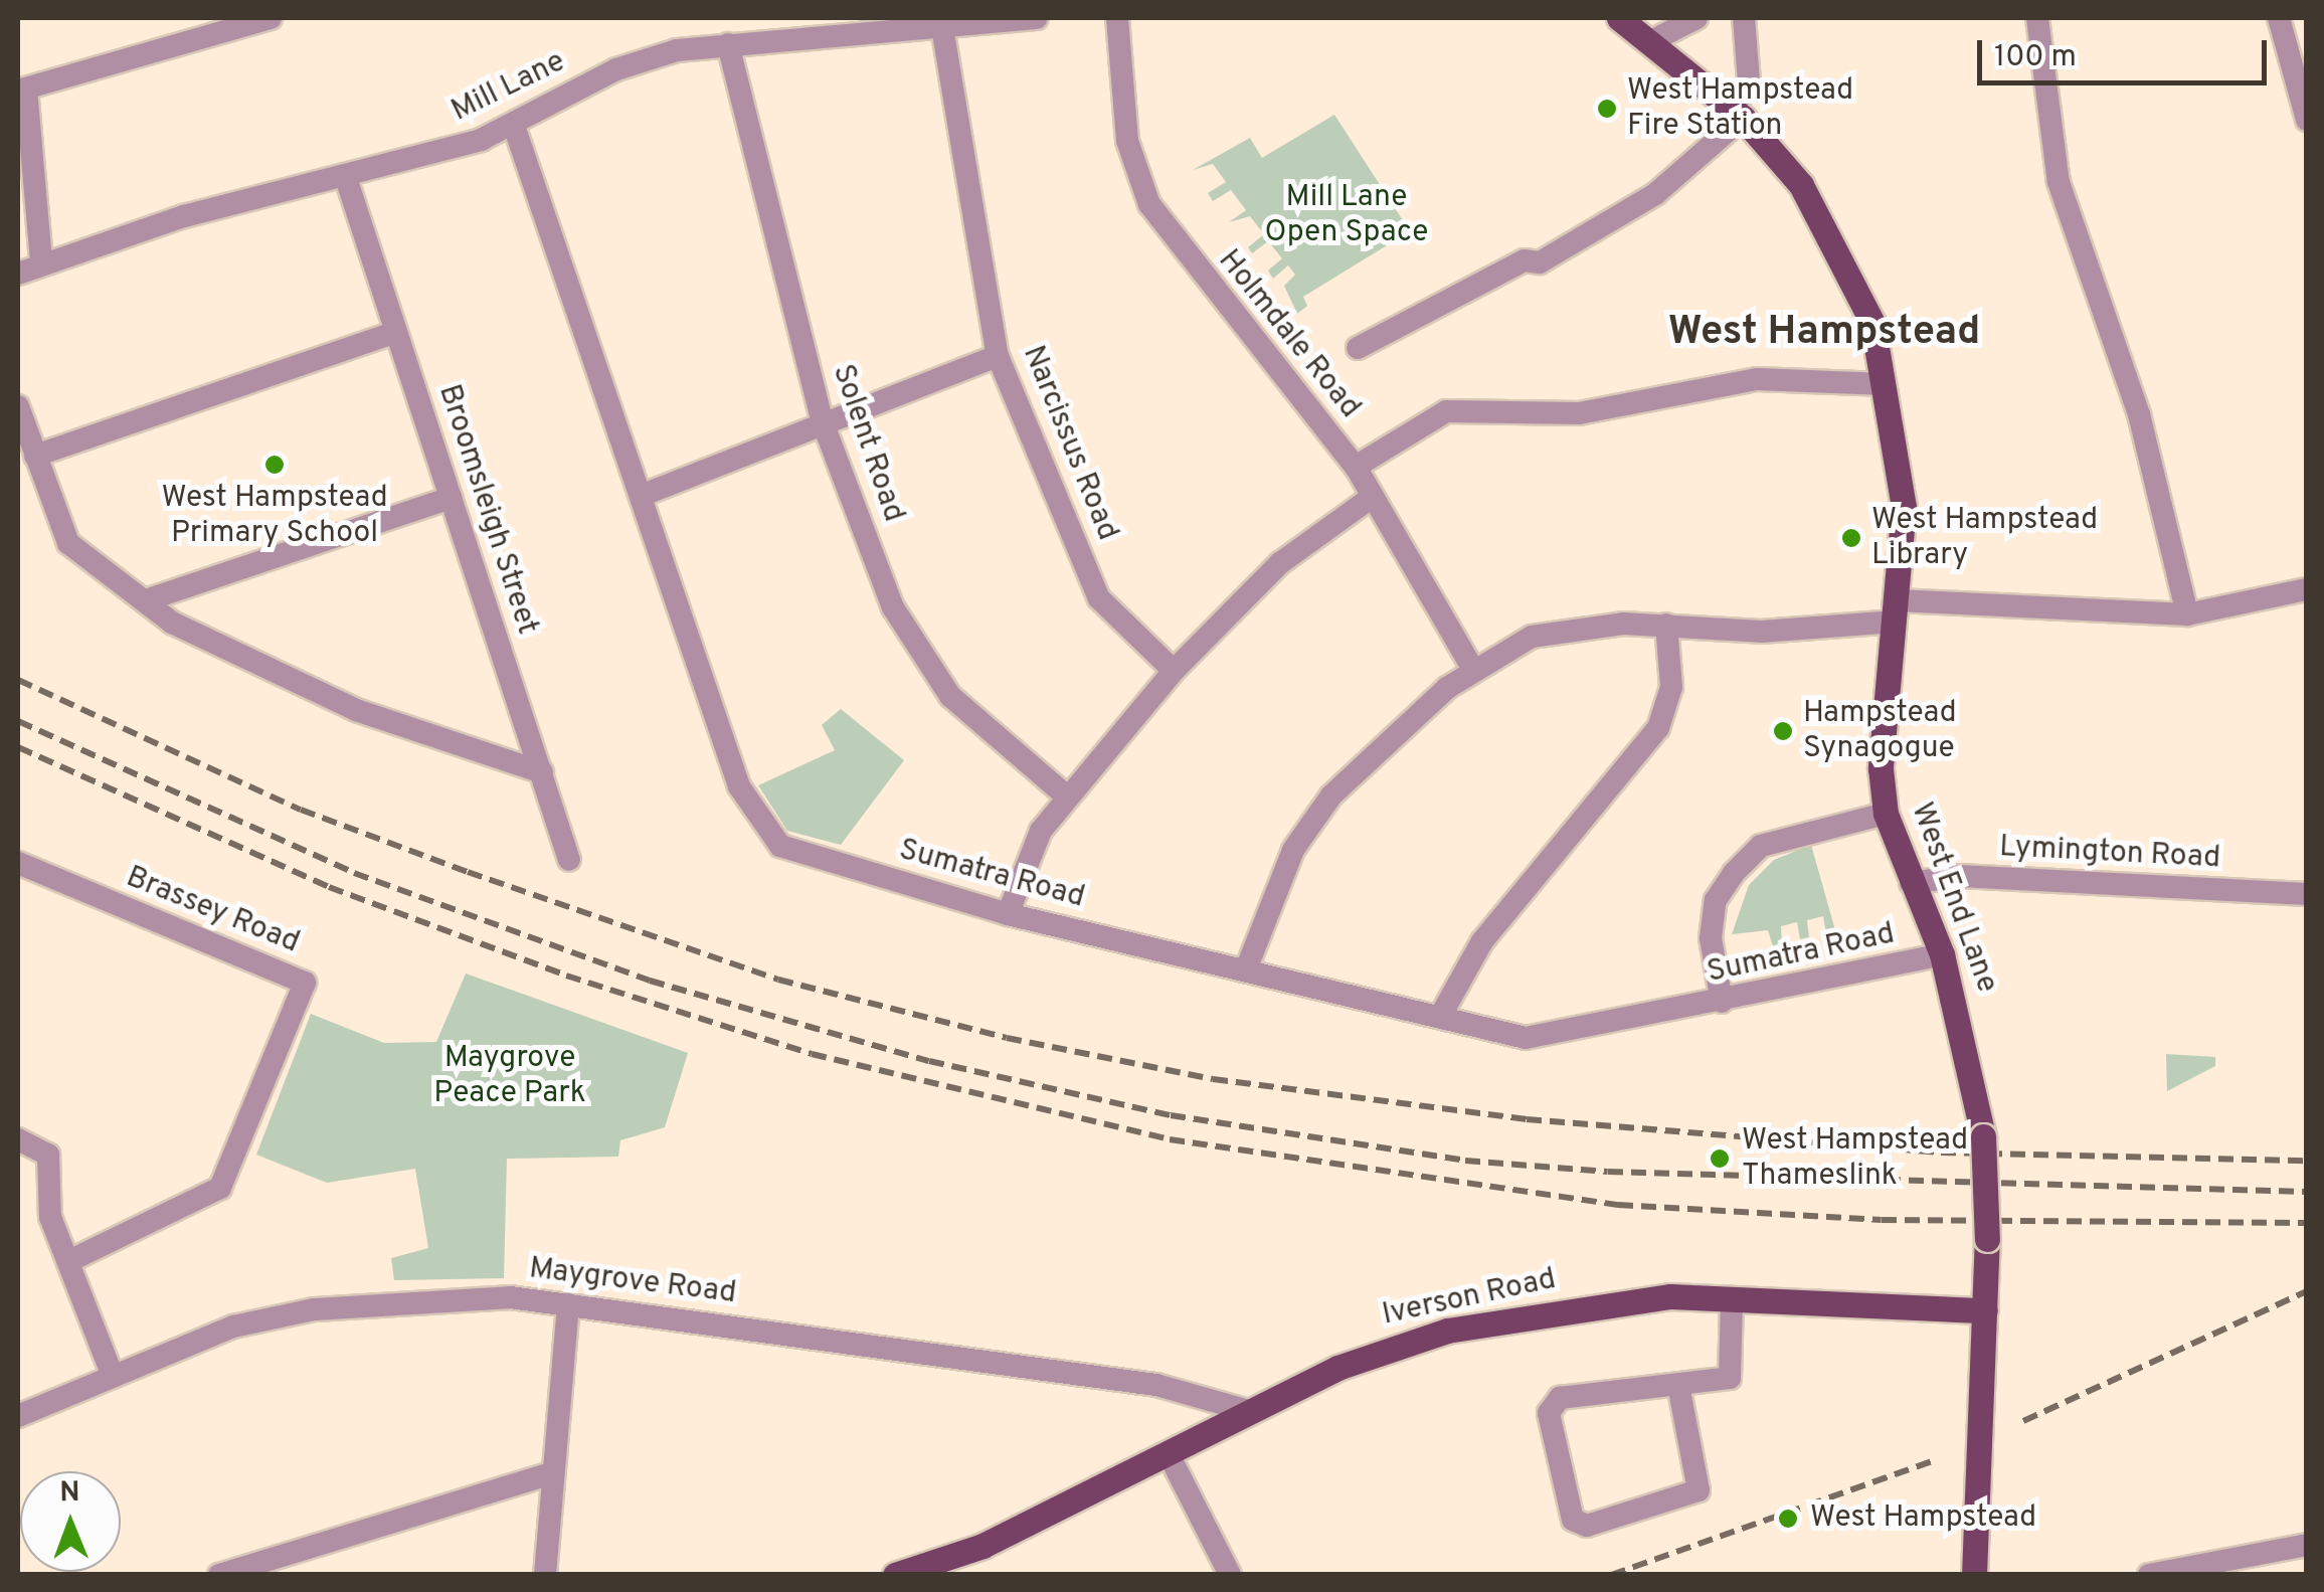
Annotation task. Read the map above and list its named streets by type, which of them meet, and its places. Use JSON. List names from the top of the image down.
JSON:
{
  "streets": {
    "main road": ["West End Lane", "Iverson Road"],
    "street": [
      "Mill Lane",
      "Holmdale Road",
      "Solent Road",
      "Narcissus Road",
      "Broomsleigh Street",
      "Lymington Road",
      "Sumatra Road",
      "Brassey Road",
      "Maygrove Road"
    ]
  },
  "crossings": [
    ["Mill Lane", "Solent Road"],
    ["Mill Lane", "Narcissus Road"],
    ["Mill Lane", "Broomsleigh Street"],
    ["Mill Lane", "Sumatra Road"],
    ["Lymington Road", "West End Lane"],
    ["Sumatra Road", "West End Lane"],
    ["West End Lane", "Iverson Road"],
    ["Maygrove Road", "Iverson Road"]
  ],
  "districts": ["West Hampstead"],
  "parks": ["Mill Lane Open Space", "Maygrove Peace Park"],
  "places": [
    "West Hampstead Fire Station",
    "West Hampstead Primary School",
    "West Hampstead Library",
    "Hampstead Synagogue",
    "West Hampstead Thameslink",
    "West Hampstead"
  ],
  "scale_bar": "100 m",
  "north": "top"
}
